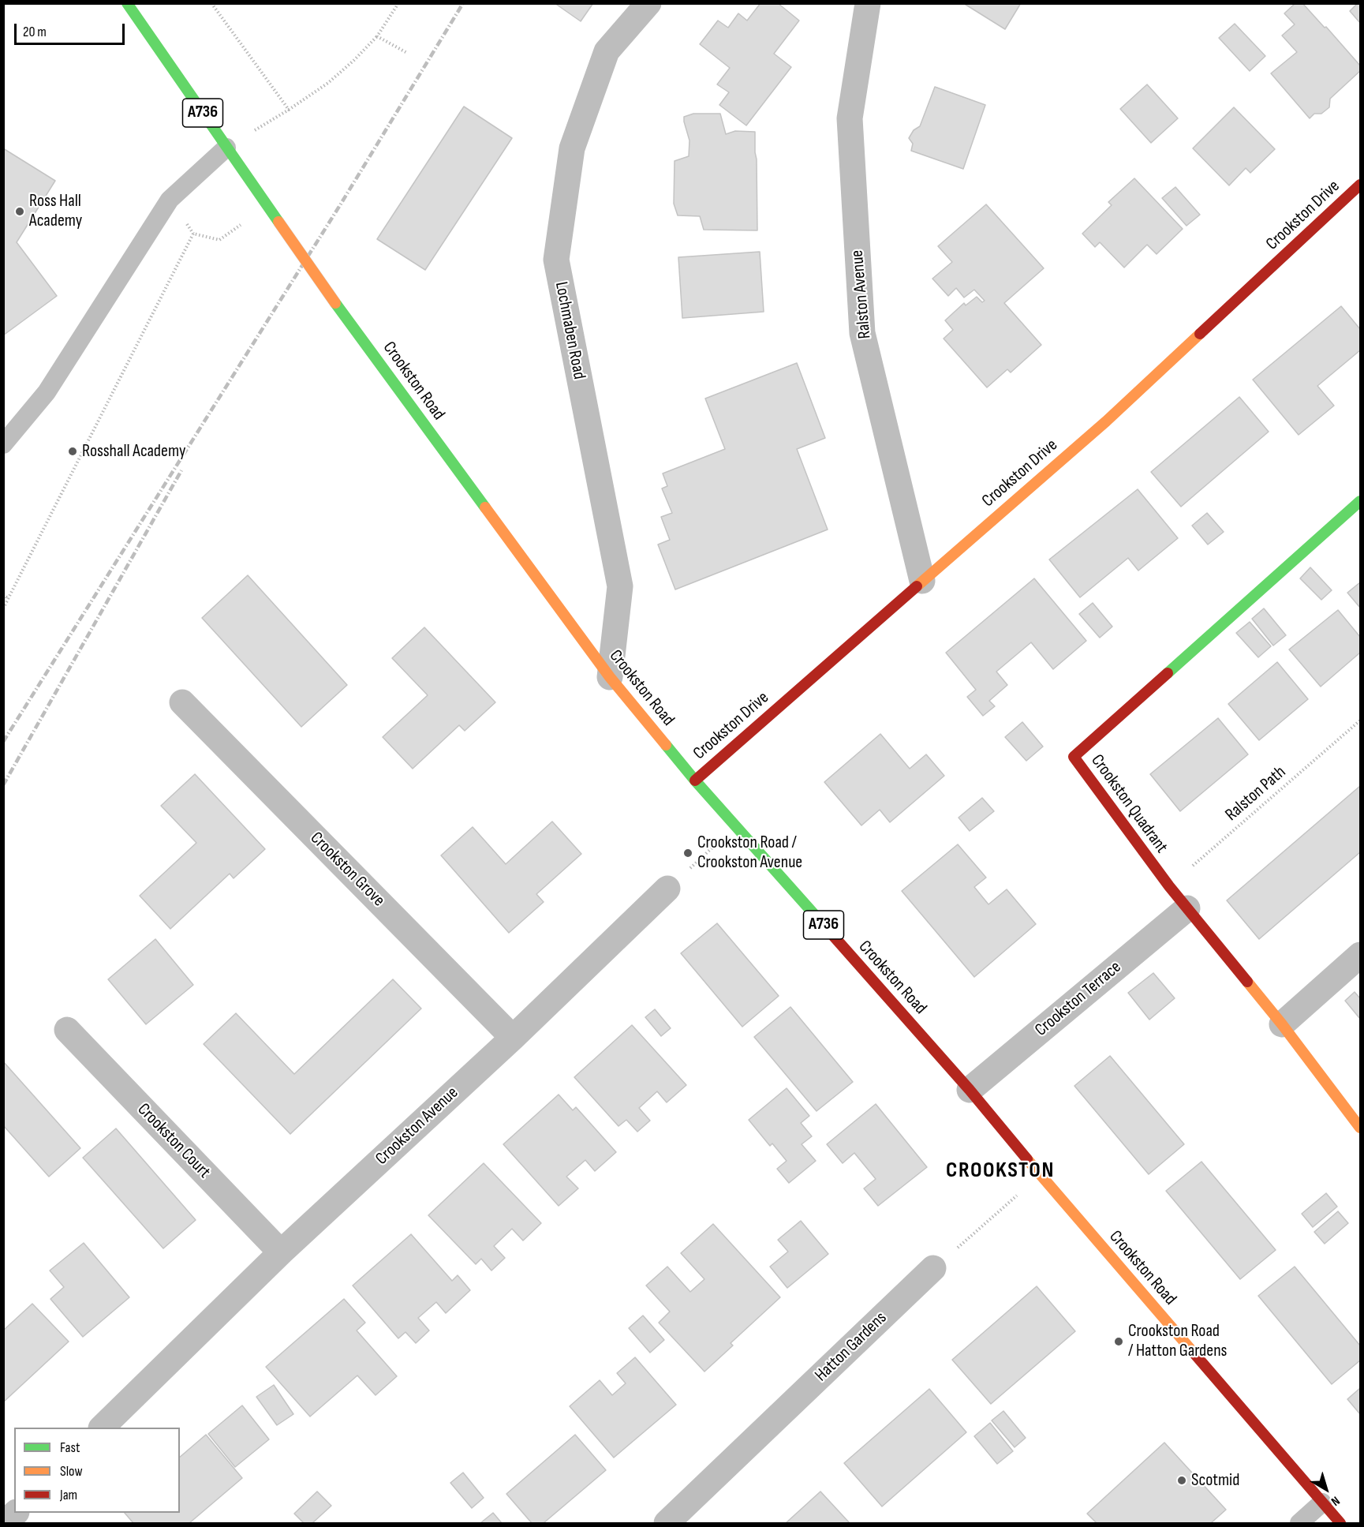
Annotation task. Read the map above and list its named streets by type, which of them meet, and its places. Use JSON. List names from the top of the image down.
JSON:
{
  "streets": {
    "main road": [
      "A736",
      "Crookston Drive",
      "Crookston Road",
      "Crookston Quadrant"
    ],
    "street": [
      "Ralston Avenue",
      "Lochmaben Road",
      "Crookston Grove",
      "Crookston Terrace",
      "Crookston Avenue",
      "Crookston Court",
      "Hatton Gardens"
    ],
    "path": ["Ralston Path"]
  },
  "crossings": [
    ["A736", "Crookston Road"],
    ["Crookston Drive", "Ralston Avenue"],
    ["Crookston Drive", "Crookston Road"],
    ["Lochmaben Road", "Crookston Road"],
    ["Crookston Road", "Crookston Terrace"],
    ["Ralston Path", "Crookston Quadrant"],
    ["Crookston Quadrant", "Crookston Terrace"],
    ["Crookston Grove", "Crookston Avenue"],
    ["Crookston Avenue", "Crookston Court"]
  ],
  "districts": ["CROOKSTON"],
  "places": [
    "Ross Hall Academy",
    "Rosshall Academy",
    "Crookston Road / Crookston Avenue",
    "Crookston Road / Hatton Gardens",
    "Scotmid"
  ],
  "legend": ["Fast", "Slow", "Jam"],
  "scale_bar": "20 m",
  "north": "bottom right"
}
